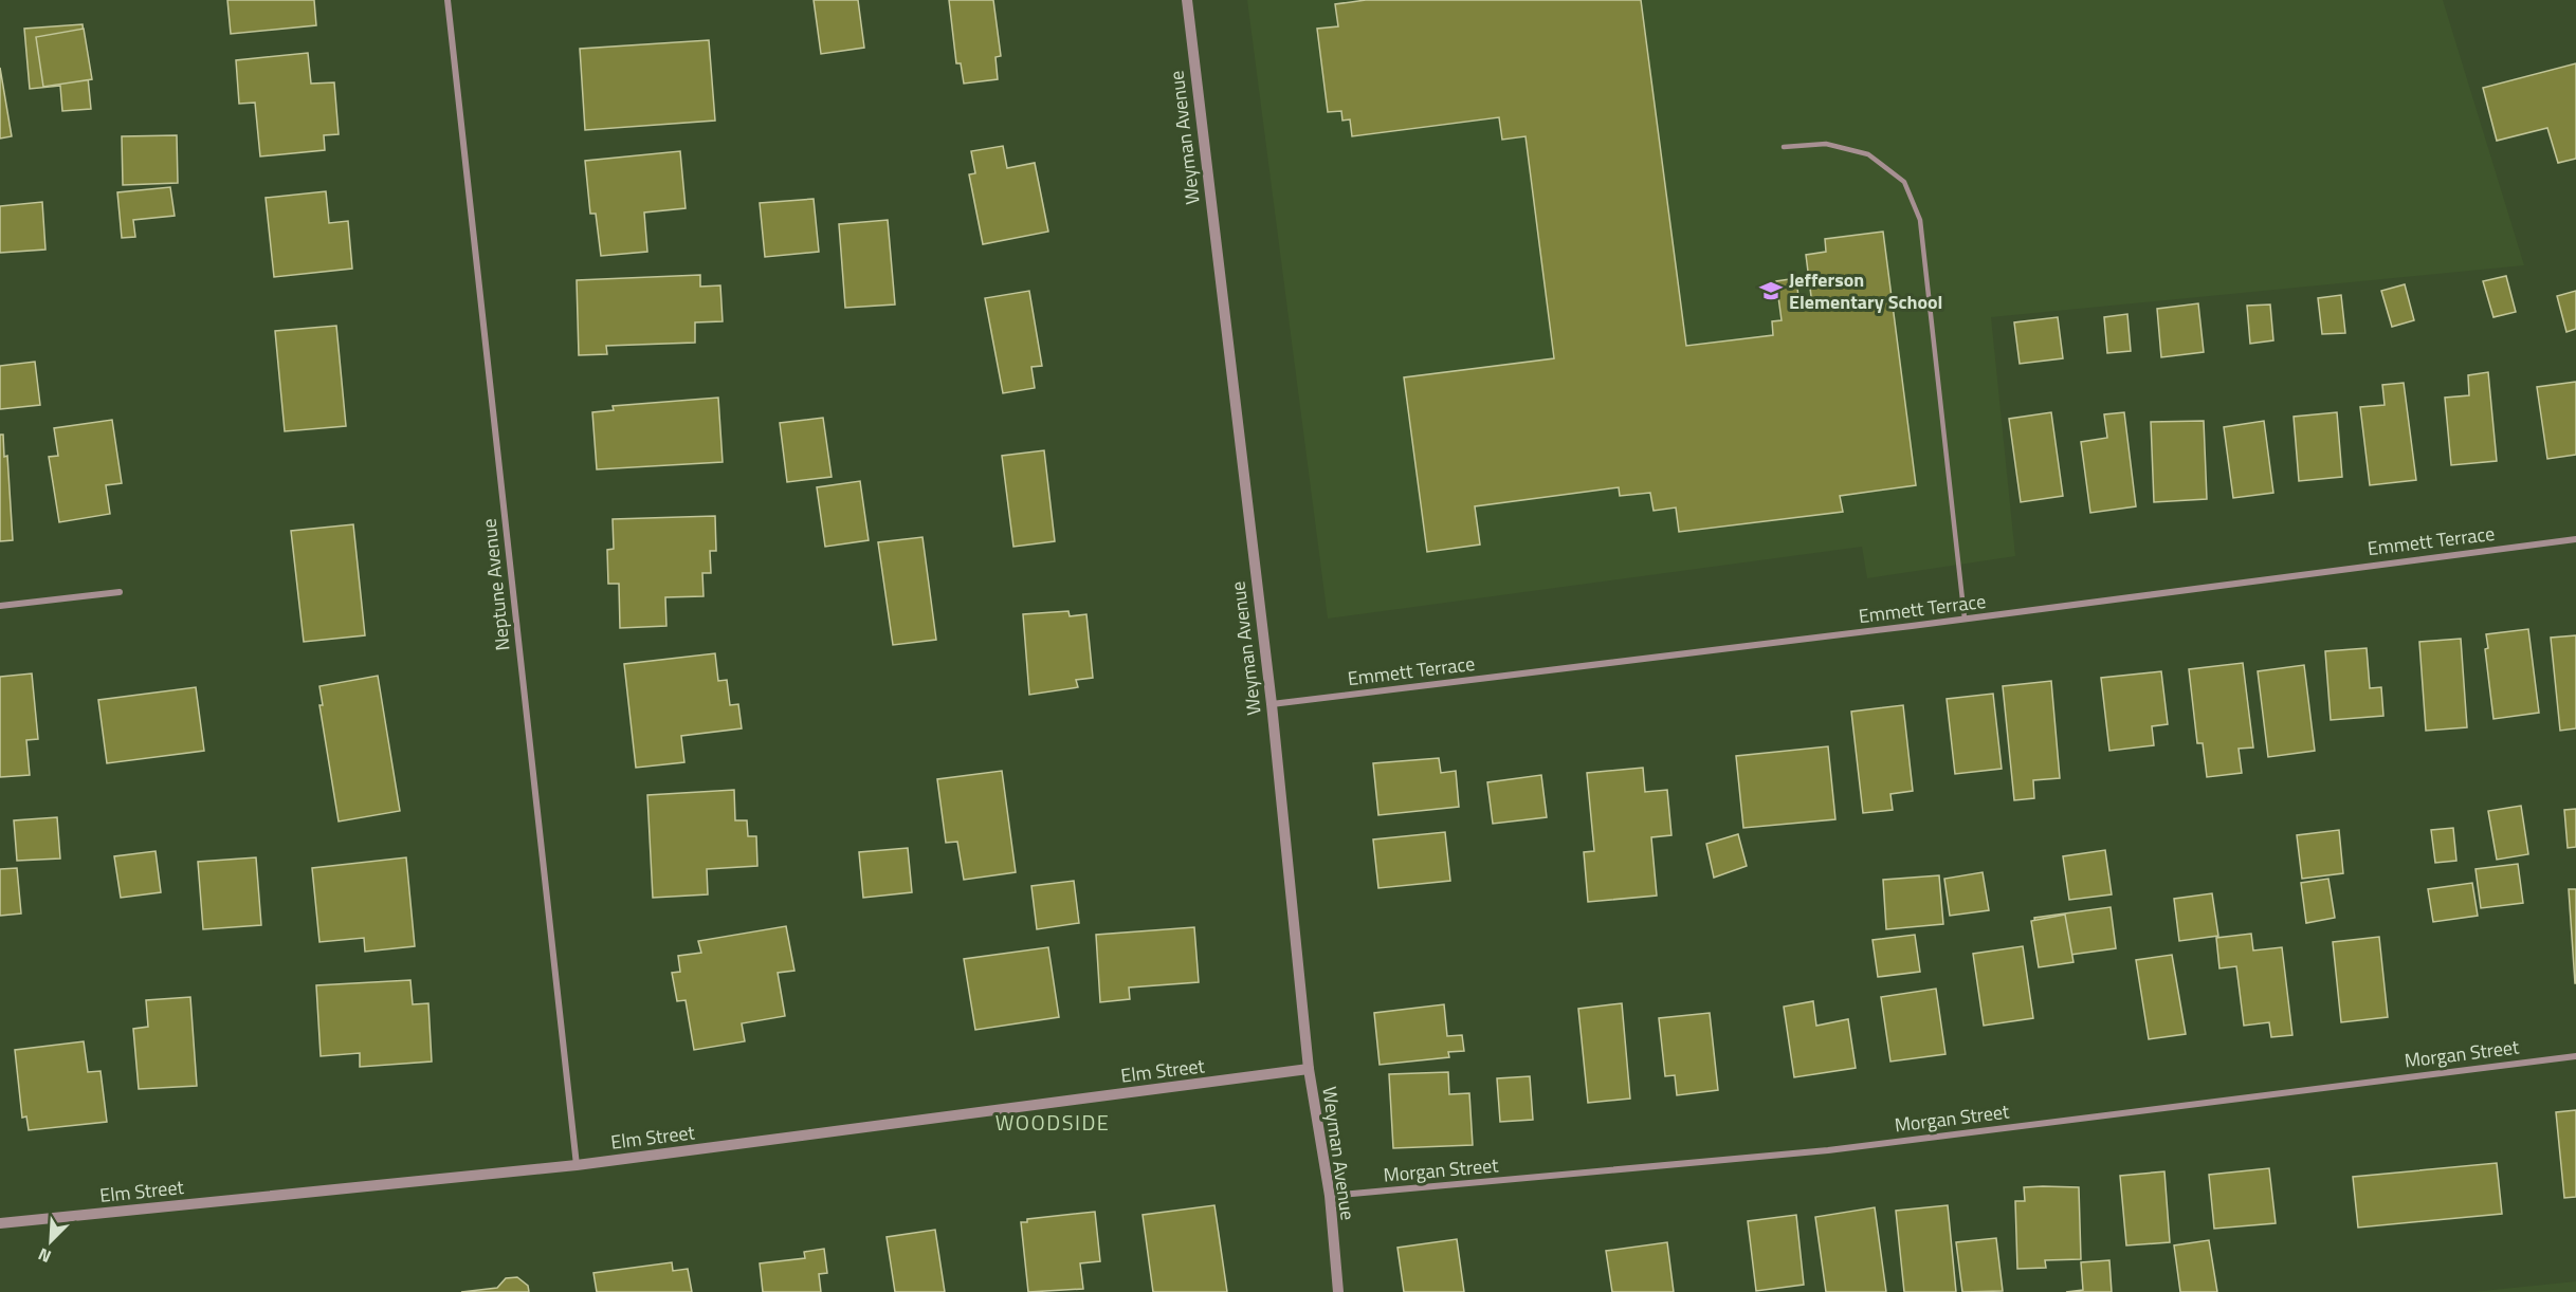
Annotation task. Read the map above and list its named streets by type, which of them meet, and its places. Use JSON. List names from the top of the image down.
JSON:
{
  "streets": {
    "street": [
      "Weyman Avenue",
      "Emmett Terrace",
      "Neptune Avenue",
      "Morgan Street",
      "Elm Street"
    ]
  },
  "crossings": [
    ["Weyman Avenue", "Emmett Terrace"],
    ["Weyman Avenue", "Morgan Street"],
    ["Weyman Avenue", "Elm Street"],
    ["Neptune Avenue", "Elm Street"]
  ],
  "districts": ["WOODSIDE"],
  "places": {
    "school or university": ["Jefferson Elementary School"]
  },
  "north": "bottom left"
}
